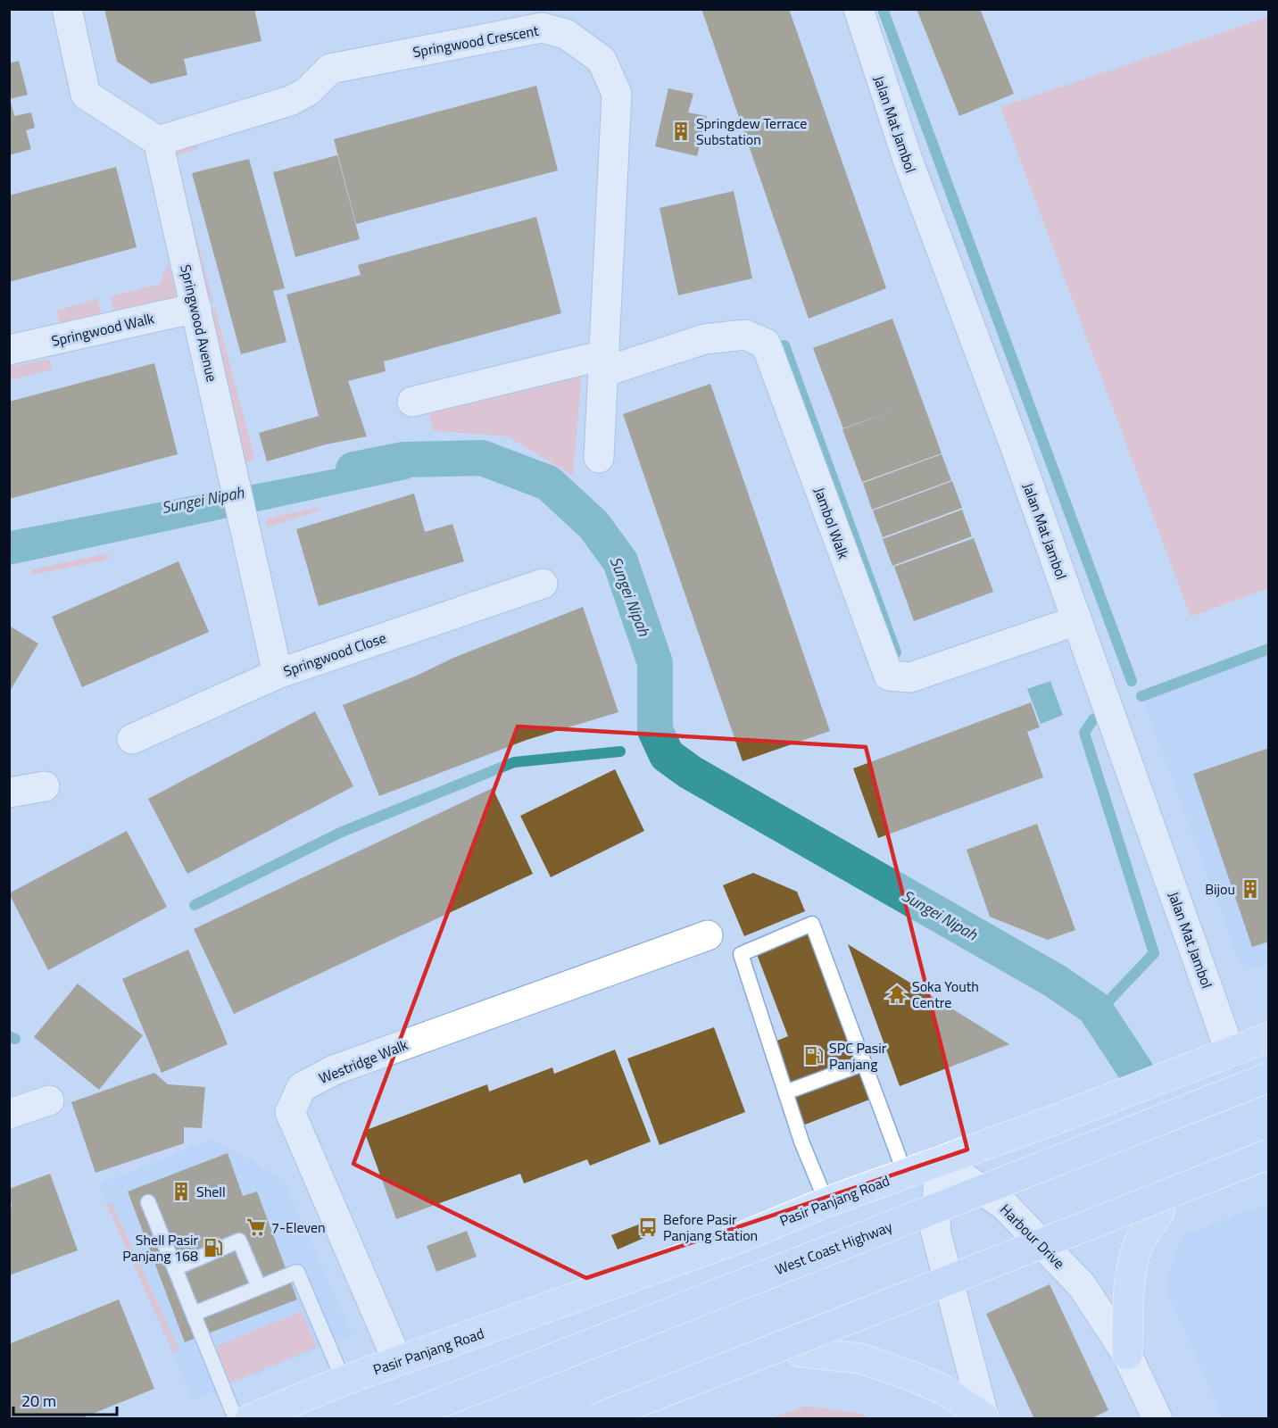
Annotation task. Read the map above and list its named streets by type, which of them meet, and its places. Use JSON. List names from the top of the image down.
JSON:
{
  "streets": {
    "highway": ["West Coast Highway"],
    "main road": ["Pasir Panjang Road"],
    "street": [
      "Springwood Crescent",
      "Jalan Mat Jambol",
      "Springwood Avenue",
      "Springwood Walk",
      "Jambol Walk",
      "Springwood Close",
      "Westridge Walk",
      "Harbour Drive"
    ]
  },
  "crossings": [
    ["Springwood Crescent", "Springwood Avenue"],
    ["Springwood Crescent", "Jambol Walk"],
    ["Jalan Mat Jambol", "Jambol Walk"],
    ["Jalan Mat Jambol", "Pasir Panjang Road"],
    ["Springwood Avenue", "Springwood Walk"],
    ["Springwood Avenue", "Springwood Close"],
    ["Westridge Walk", "Pasir Panjang Road"],
    ["Pasir Panjang Road", "Harbour Drive"]
  ],
  "water": ["Sungei Nipah"],
  "places": {
    "building": ["Springdew Terrace Substation", "Bijou", "Shell"],
    "temple": ["Soka Youth Centre"],
    "fuel station": ["SPC Pasir Panjang", "Shell Pasir Panjang 168"],
    "supermarket": ["7-Eleven"],
    "bus stop": ["Before Pasir Panjang Station"]
  },
  "scale_bar": "20 m"
}
